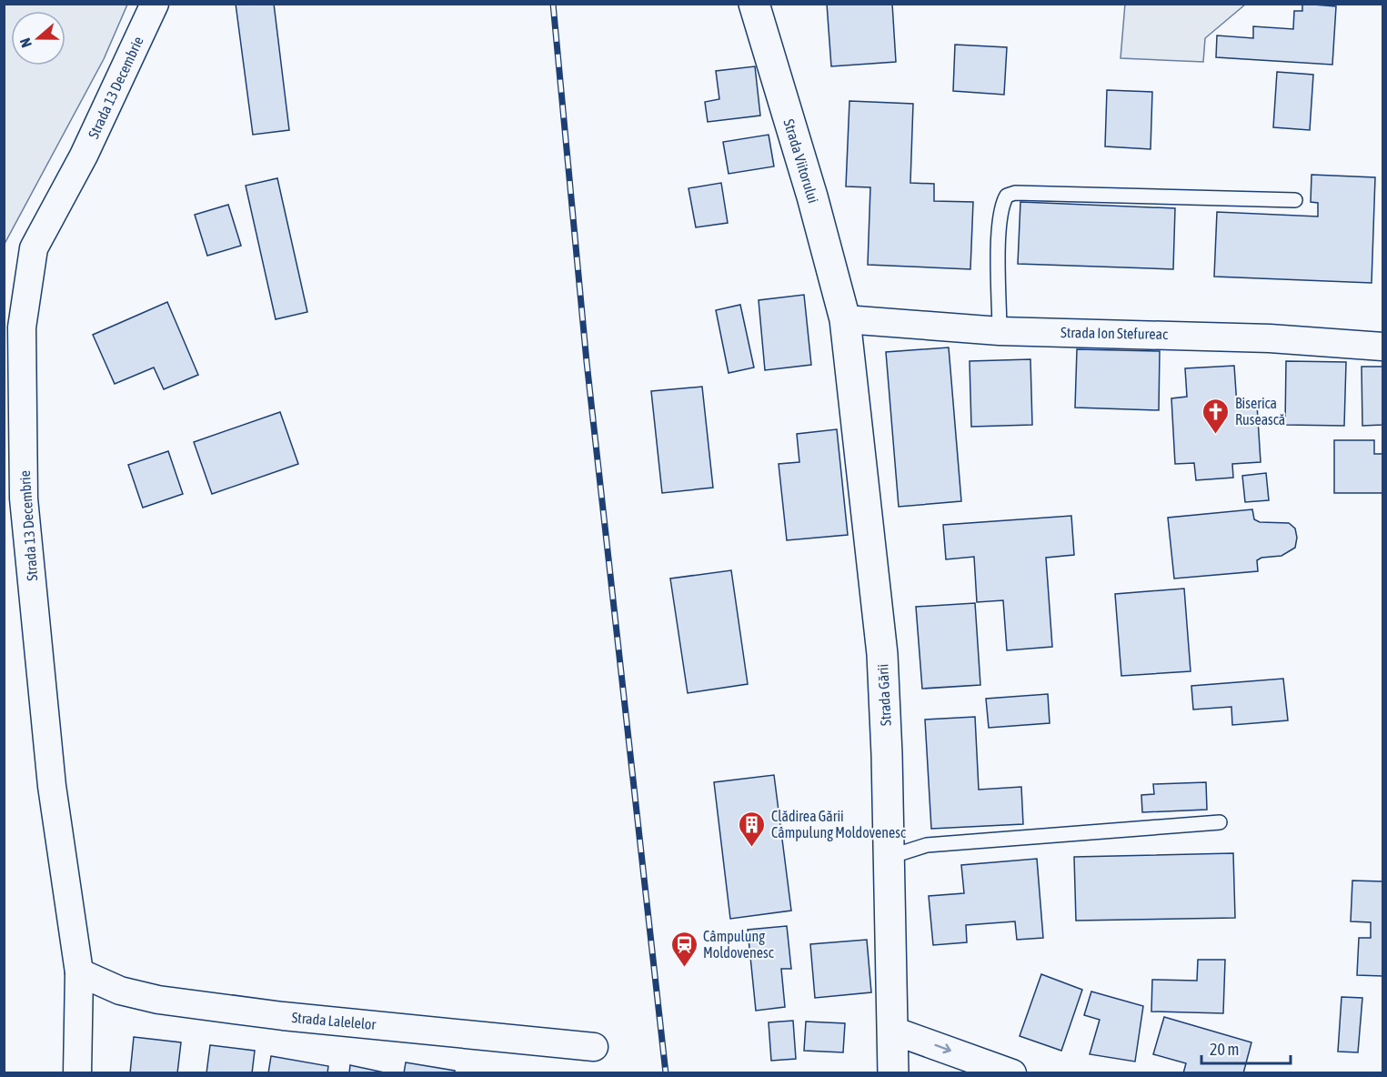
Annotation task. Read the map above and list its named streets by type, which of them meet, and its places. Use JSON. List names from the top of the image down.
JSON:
{
  "streets": {
    "street": [
      "Strada 13 Decembrie",
      "Strada Viitorului",
      "Strada Ion Stefureac",
      "Strada Gării",
      "Strada Lalelelor"
    ]
  },
  "crossings": [
    ["Strada 13 Decembrie", "Strada Lalelelor"],
    ["Strada Viitorului", "Strada Ion Stefureac"],
    ["Strada Viitorului", "Strada Gării"],
    ["Strada Ion Stefureac", "Strada Gării"]
  ],
  "places": {
    "church": ["Biserica Rusească"],
    "building": ["Clădirea Gării Câmpulung Moldovenesc"],
    "station": ["Câmpulung Moldovenesc"]
  },
  "scale_bar": "20 m",
  "north": "left"
}
